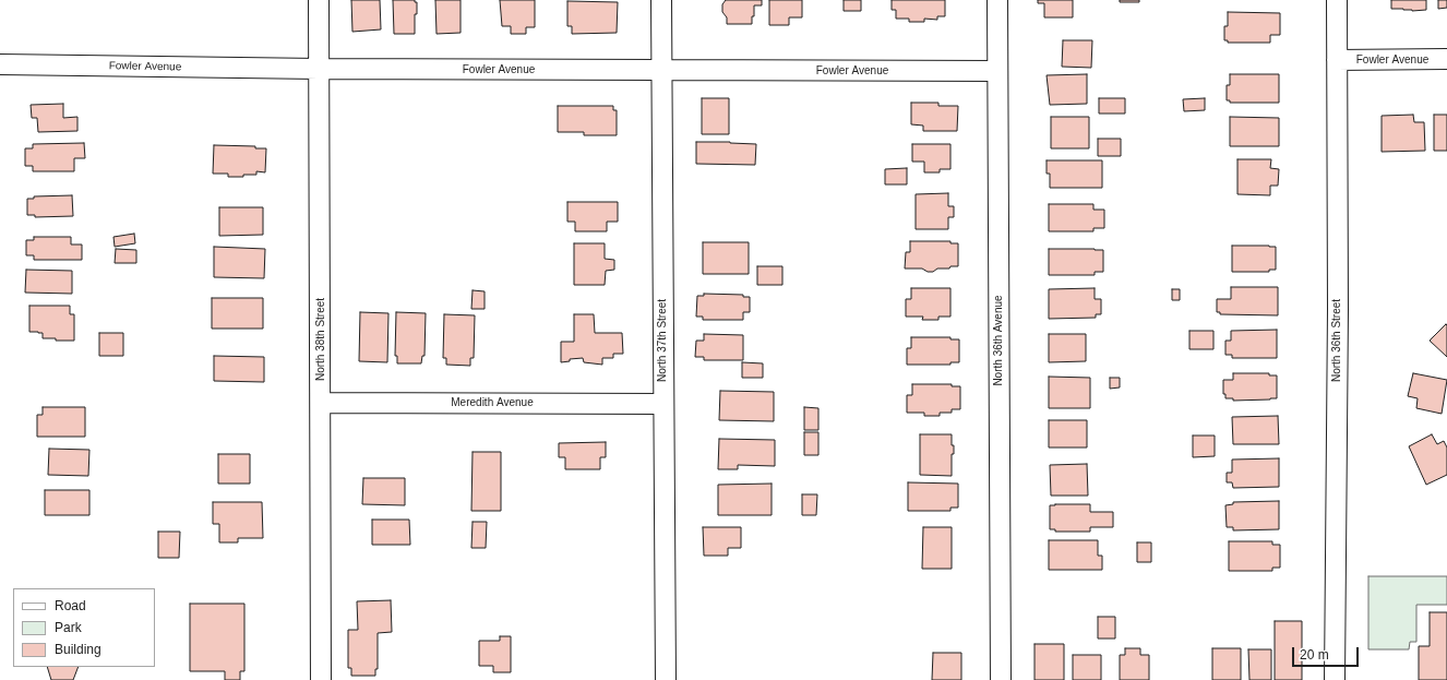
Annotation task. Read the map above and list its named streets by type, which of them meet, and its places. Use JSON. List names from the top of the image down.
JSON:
{
  "streets": {
    "street": [
      "Fowler Avenue",
      "North 38th Street",
      "North 37th Street",
      "North 36th Avenue",
      "North 36th Street",
      "Meredith Avenue"
    ]
  },
  "crossings": [
    ["Fowler Avenue", "North 38th Street"],
    ["Fowler Avenue", "North 37th Street"],
    ["Fowler Avenue", "North 36th Avenue"],
    ["Fowler Avenue", "North 36th Street"],
    ["North 38th Street", "Meredith Avenue"],
    ["North 37th Street", "Meredith Avenue"]
  ],
  "legend": ["Road", "Park", "Building"],
  "scale_bar": "20 m"
}
